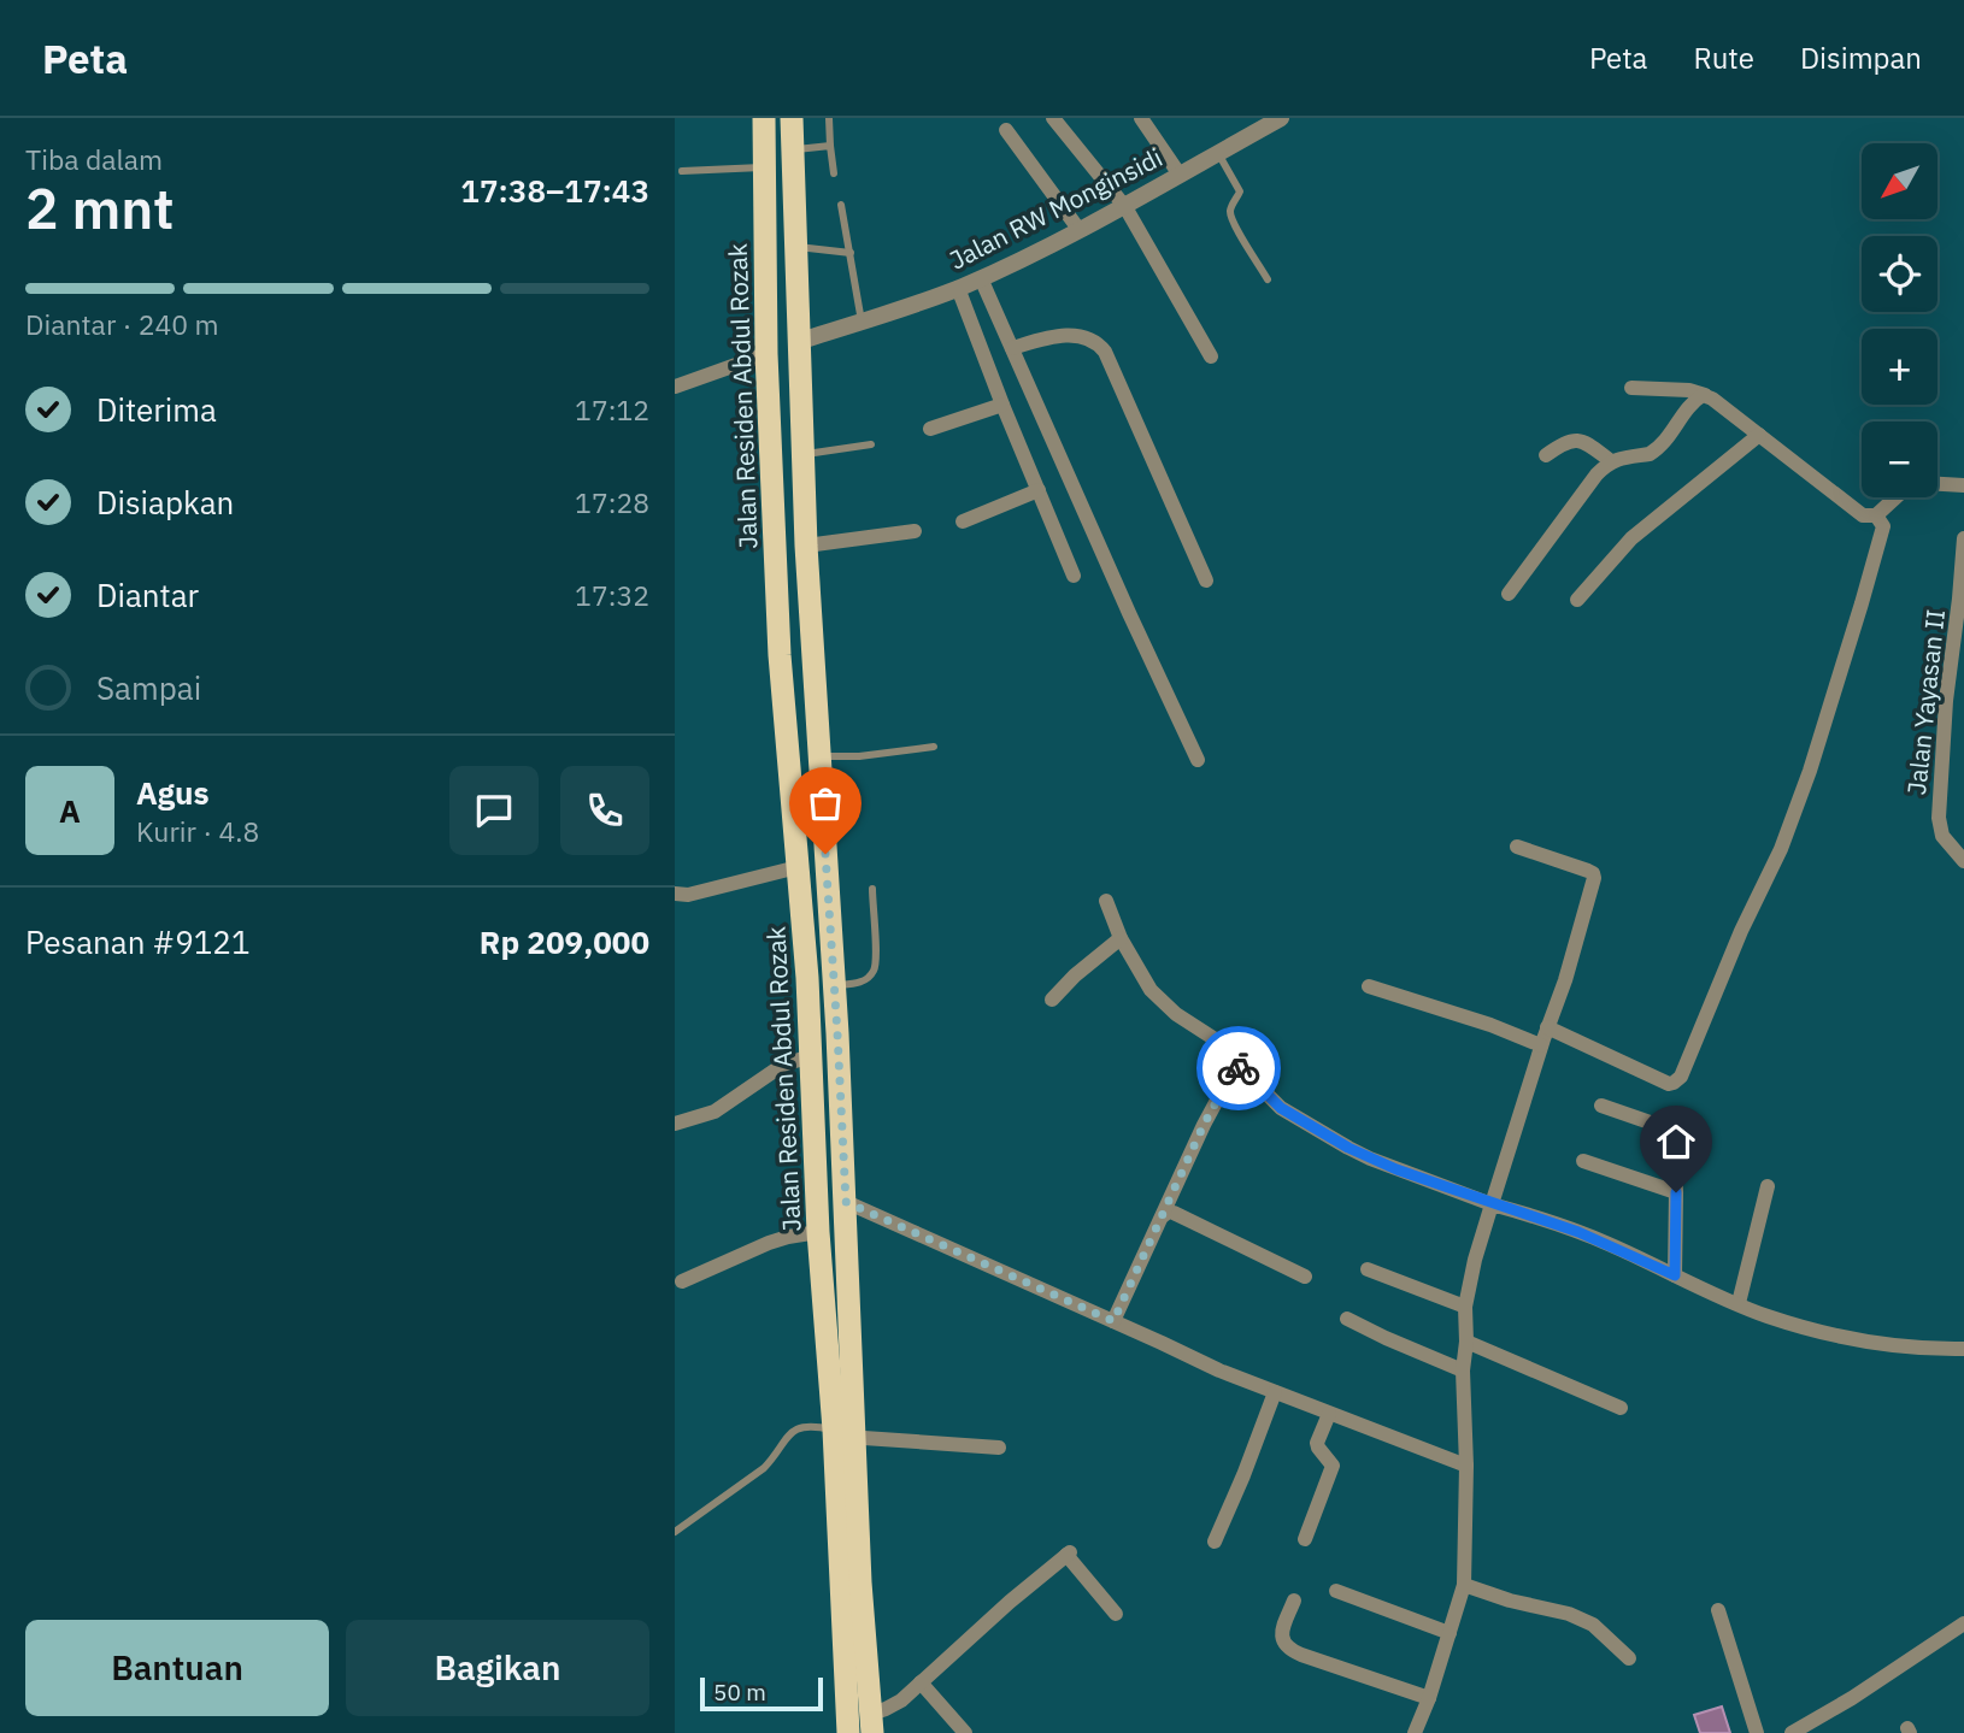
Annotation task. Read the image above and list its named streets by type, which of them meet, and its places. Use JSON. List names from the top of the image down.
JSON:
{
  "streets": {
    "highway": ["Jalan Residen Abdul Rozak"],
    "street": ["Jalan RW Monginsidi", "Jalan Yayasan II"]
  },
  "crossings": [
    ["Jalan RW Monginsidi", "Jalan Residen Abdul Rozak"]
  ],
  "scale_bar": "50 m",
  "north": "bottom left",
  "page": {
    "header": "Peta",
    "nav": ["Peta", "Rute", "Disimpan"],
    "heading": ["2 mnt", "Tiba dalam", "17:38–17:43"],
    "panel": [
      "Agus",
      "Kurir · 4.8",
      "Pesanan #9121",
      "Rp 209,000"
    ],
    "map_buttons": ["+", "−"],
    "bar": "Diantar · 240 m",
    "list": [
      ["Diterima", "17:12"],
      ["Disiapkan", "17:28"],
      ["Diantar", "17:32"],
      "Sampai"
    ],
    "round": "A",
    "buttons": ["Bantuan", "Bagikan"],
    "scale": "50 m"
  }
}
